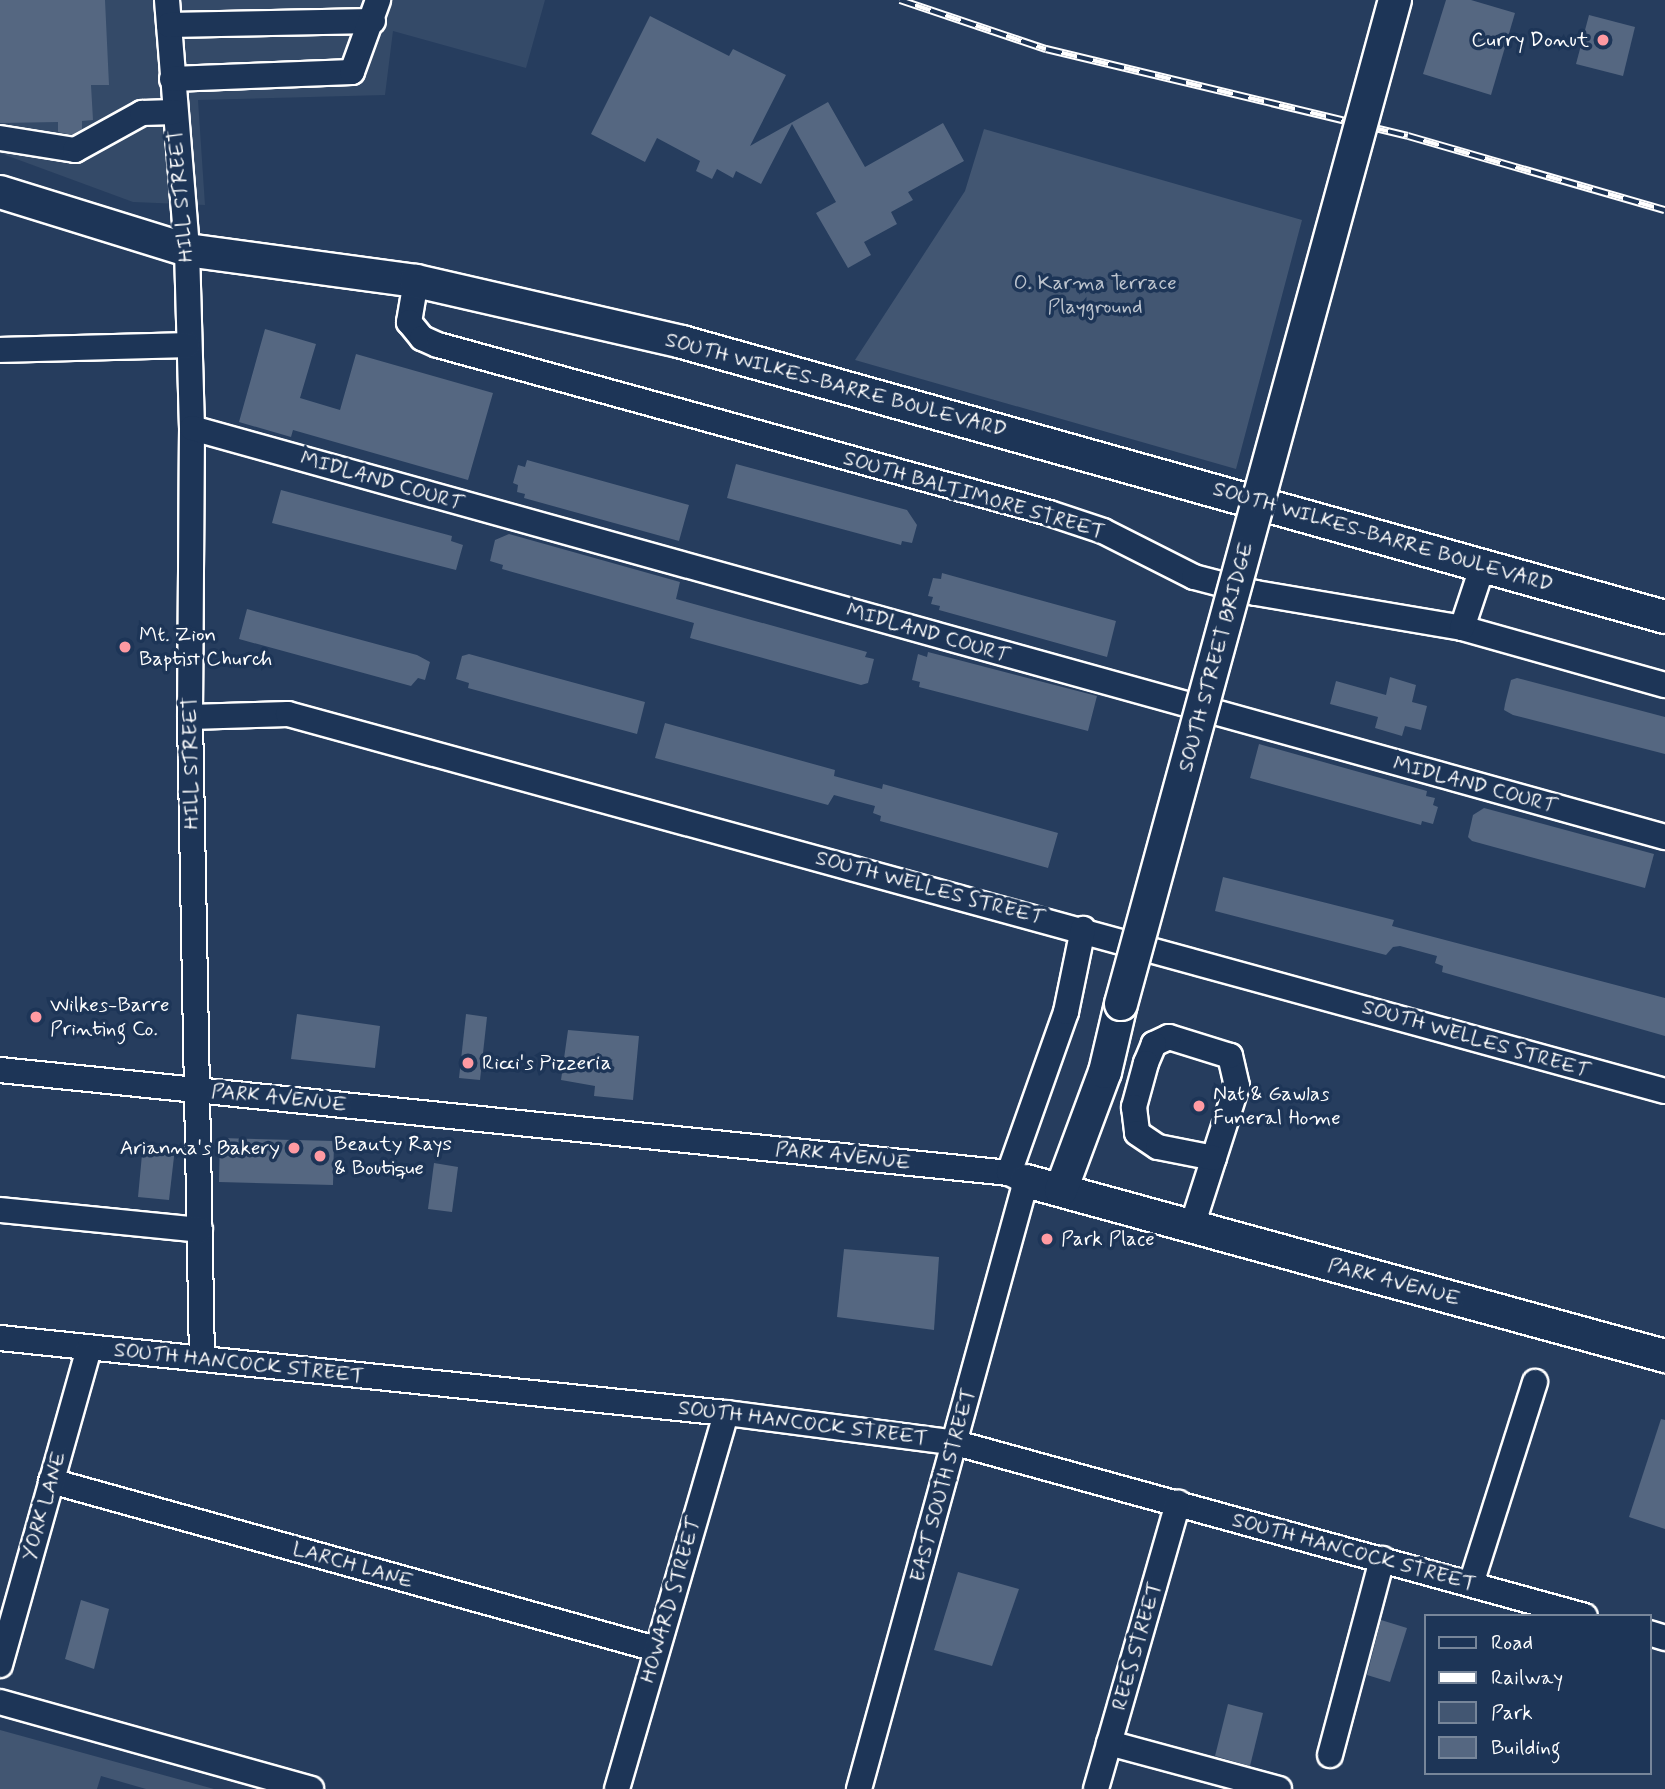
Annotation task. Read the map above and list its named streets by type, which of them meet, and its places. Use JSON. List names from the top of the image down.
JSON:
{
  "streets": {
    "main road": ["SOUTH WILKES-BARRE BOULEVARD", "SOUTH STREET BRIDGE", "PARK AVENUE"],
    "street": [
      "HILL STREET",
      "MIDLAND COURT",
      "SOUTH BALTIMORE STREET",
      "SOUTH WELLES STREET",
      "SOUTH HANCOCK STREET",
      "EAST SOUTH STREET",
      "YORK LANE",
      "LARCH LANE",
      "HOWARD STREET",
      "REES STREET"
    ]
  },
  "crossings": [
    ["HILL STREET", "SOUTH WILKES-BARRE BOULEVARD"],
    ["HILL STREET", "MIDLAND COURT"],
    ["HILL STREET", "SOUTH WELLES STREET"],
    ["HILL STREET", "PARK AVENUE"],
    ["HILL STREET", "SOUTH HANCOCK STREET"],
    ["SOUTH WILKES-BARRE BOULEVARD", "SOUTH BALTIMORE STREET"],
    ["SOUTH STREET BRIDGE", "PARK AVENUE"],
    ["SOUTH WELLES STREET", "EAST SOUTH STREET"],
    ["PARK AVENUE", "EAST SOUTH STREET"],
    ["SOUTH HANCOCK STREET", "EAST SOUTH STREET"],
    ["SOUTH HANCOCK STREET", "YORK LANE"],
    ["SOUTH HANCOCK STREET", "HOWARD STREET"],
    ["SOUTH HANCOCK STREET", "REES STREET"],
    ["YORK LANE", "LARCH LANE"],
    ["LARCH LANE", "HOWARD STREET"]
  ],
  "parks": ["O. Karma Terrace Playground"],
  "places": [
    "Curry Donut",
    "Mt. Zion Baptist Church",
    "Wilkes-Barre Printing Co.",
    "Ricci's Pizzeria",
    "Nat & Gawlas Funeral Home",
    "Arianna's Bakery",
    "Beauty Rays & Boutique",
    "Park Place"
  ],
  "legend": [
    "Road",
    "Railway",
    "Park",
    "Building"
  ]
}
